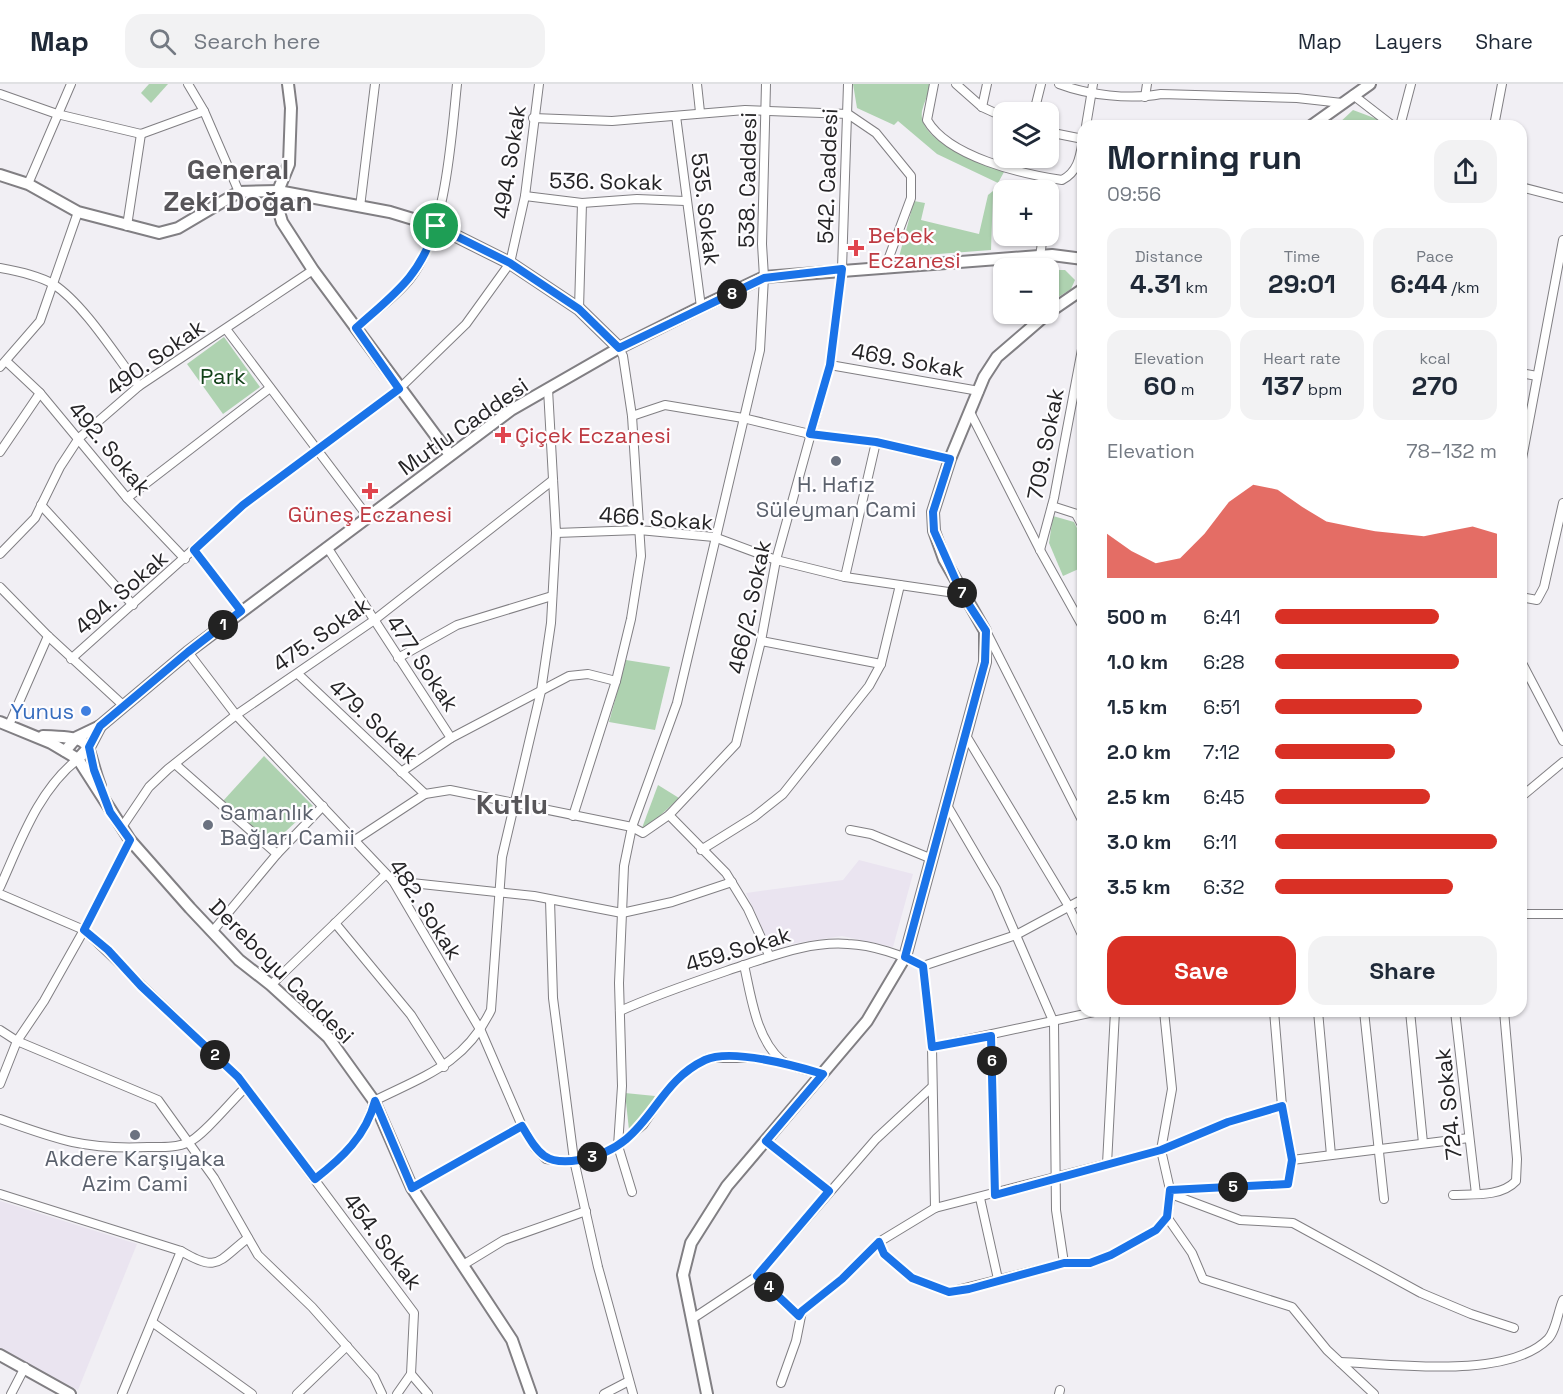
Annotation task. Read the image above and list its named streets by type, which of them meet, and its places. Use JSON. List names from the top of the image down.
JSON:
{
  "streets": {
    "street": [
      "494. Sokak",
      "542. Caddesi",
      "538. Caddesi",
      "536. Sokak",
      "535. Sokak",
      "490. Sokak",
      "469. Sokak",
      "Mutlu Caddesi",
      "709. Sokak",
      "492. Sokak",
      "466. Sokak",
      "466/2. Sokak",
      "475. Sokak",
      "477. Sokak",
      "479. Sokak",
      "482. Sokak",
      "459.Sokak",
      "Dereboyu Caddesi",
      "724. Sokak",
      "454. Sokak"
    ]
  },
  "crossings": [
    ["494. Sokak", "536. Sokak"],
    ["494. Sokak", "492. Sokak"],
    ["542. Caddesi", "Mutlu Caddesi"],
    ["542. Caddesi", "466/2. Sokak"],
    ["538. Caddesi", "Mutlu Caddesi"],
    ["538. Caddesi", "466. Sokak"],
    ["538. Caddesi", "466/2. Sokak"],
    ["538. Caddesi", "459.Sokak"],
    ["536. Sokak", "535. Sokak"],
    ["535. Sokak", "Mutlu Caddesi"],
    ["490. Sokak", "492. Sokak"],
    ["469. Sokak", "466/2. Sokak"],
    ["Mutlu Caddesi", "466/2. Sokak"],
    ["Mutlu Caddesi", "477. Sokak"],
    ["Mutlu Caddesi", "482. Sokak"],
    ["Mutlu Caddesi", "Dereboyu Caddesi"],
    ["466. Sokak", "466/2. Sokak"],
    ["475. Sokak", "477. Sokak"],
    ["475. Sokak", "479. Sokak"],
    ["475. Sokak", "482. Sokak"],
    ["475. Sokak", "Dereboyu Caddesi"]
  ],
  "districts": ["General Zeki Doğan", "Kutlu"],
  "parks": ["Park"],
  "places": {
    "health": ["Bebek Eczanesi", "Çiçek Eczanesi", "Güneş Eczanesi"],
    "other": [
      "H. Hafız Süleyman Cami",
      "Yunus",
      "Samanlık Bağları Camii",
      "Akdere Karşıyaka Azim Cami"
    ]
  },
  "page": {
    "header": "Map",
    "search": "Search here",
    "nav": ["Map", "Layers", "Share"],
    "map_buttons": ["+", "−"],
    "heading": ["Morning run", "09:56"],
    "stats": [
      ["Distance", "4.31 km"],
      ["Time", "29:01"],
      ["Pace", "6:44 /km"],
      ["Elevation", "60 m"],
      ["Heart rate", "137 bpm"],
      ["kcal", "270"]
    ],
    "pins": [
      "8",
      "7",
      "1",
      "2",
      "6",
      "3",
      "5",
      "4"
    ],
    "chart": ["Elevation", "78–132 m"],
    "list": [
      {
        "name": "500 m",
        "note": "6:41"
      },
      {
        "name": "1.0 km",
        "note": "6:28"
      },
      {
        "name": "1.5 km",
        "note": "6:51"
      },
      {
        "name": "2.0 km",
        "note": "7:12"
      },
      {
        "name": "2.5 km",
        "note": "6:45"
      },
      {
        "name": "3.0 km",
        "note": "6:11"
      },
      {
        "name": "3.5 km",
        "note": "6:32"
      }
    ],
    "buttons": ["Save", "Share"]
  }
}
